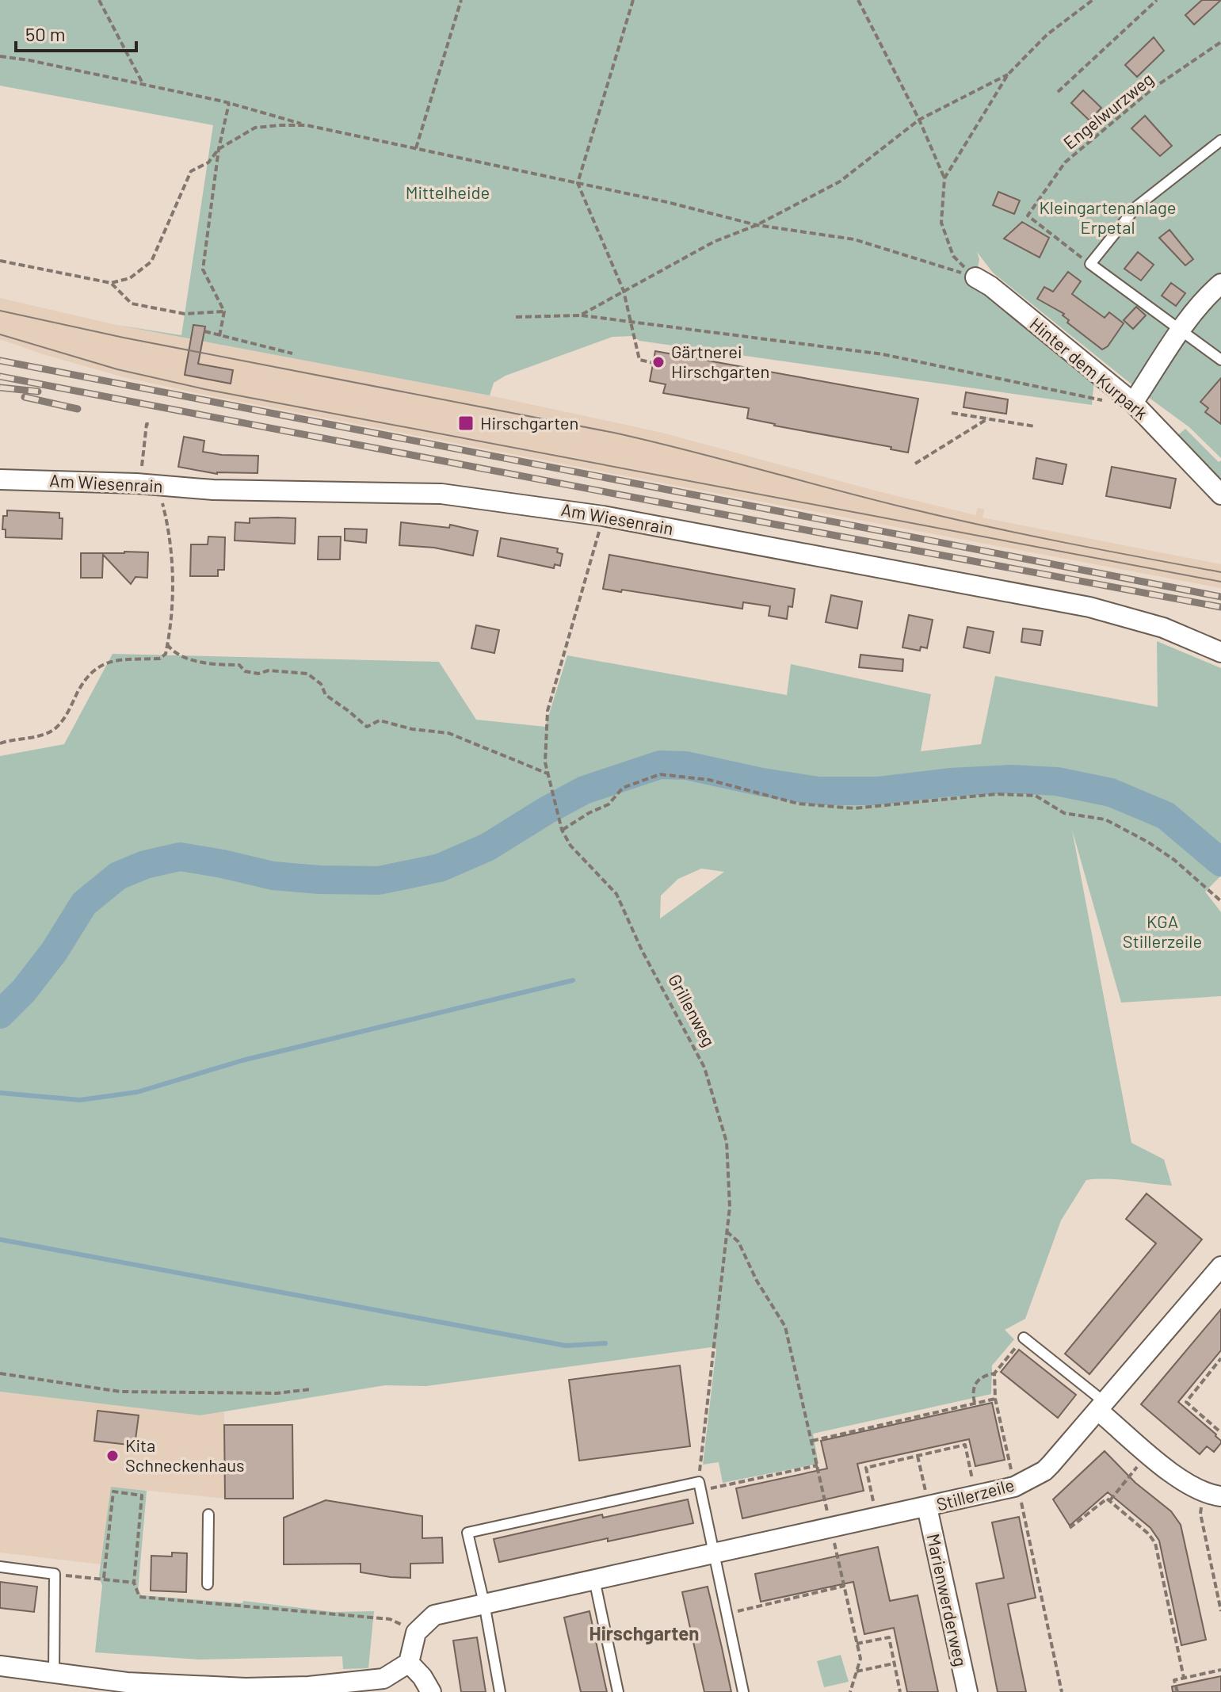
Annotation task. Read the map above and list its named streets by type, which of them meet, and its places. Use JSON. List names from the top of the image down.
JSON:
{
  "streets": {
    "street": [
      "Hinter dem Kurpark",
      "Am Wiesenrain",
      "Stillerzeile",
      "Marienwerderweg"
    ],
    "path": ["Engelwurzweg", "Grillenweg"]
  },
  "crossings": [
    ["Am Wiesenrain", "Grillenweg"],
    ["Stillerzeile", "Marienwerderweg"]
  ],
  "districts": ["Hirschgarten"],
  "parks": ["Mittelheide", "Kleingartenanlage Erpetal", "KGA Stillerzeile"],
  "places": {
    "other": ["Gärtnerei Hirschgarten", "Kita Schneckenhaus"],
    "transit": ["Hirschgarten"]
  },
  "scale_bar": "50 m"
}
